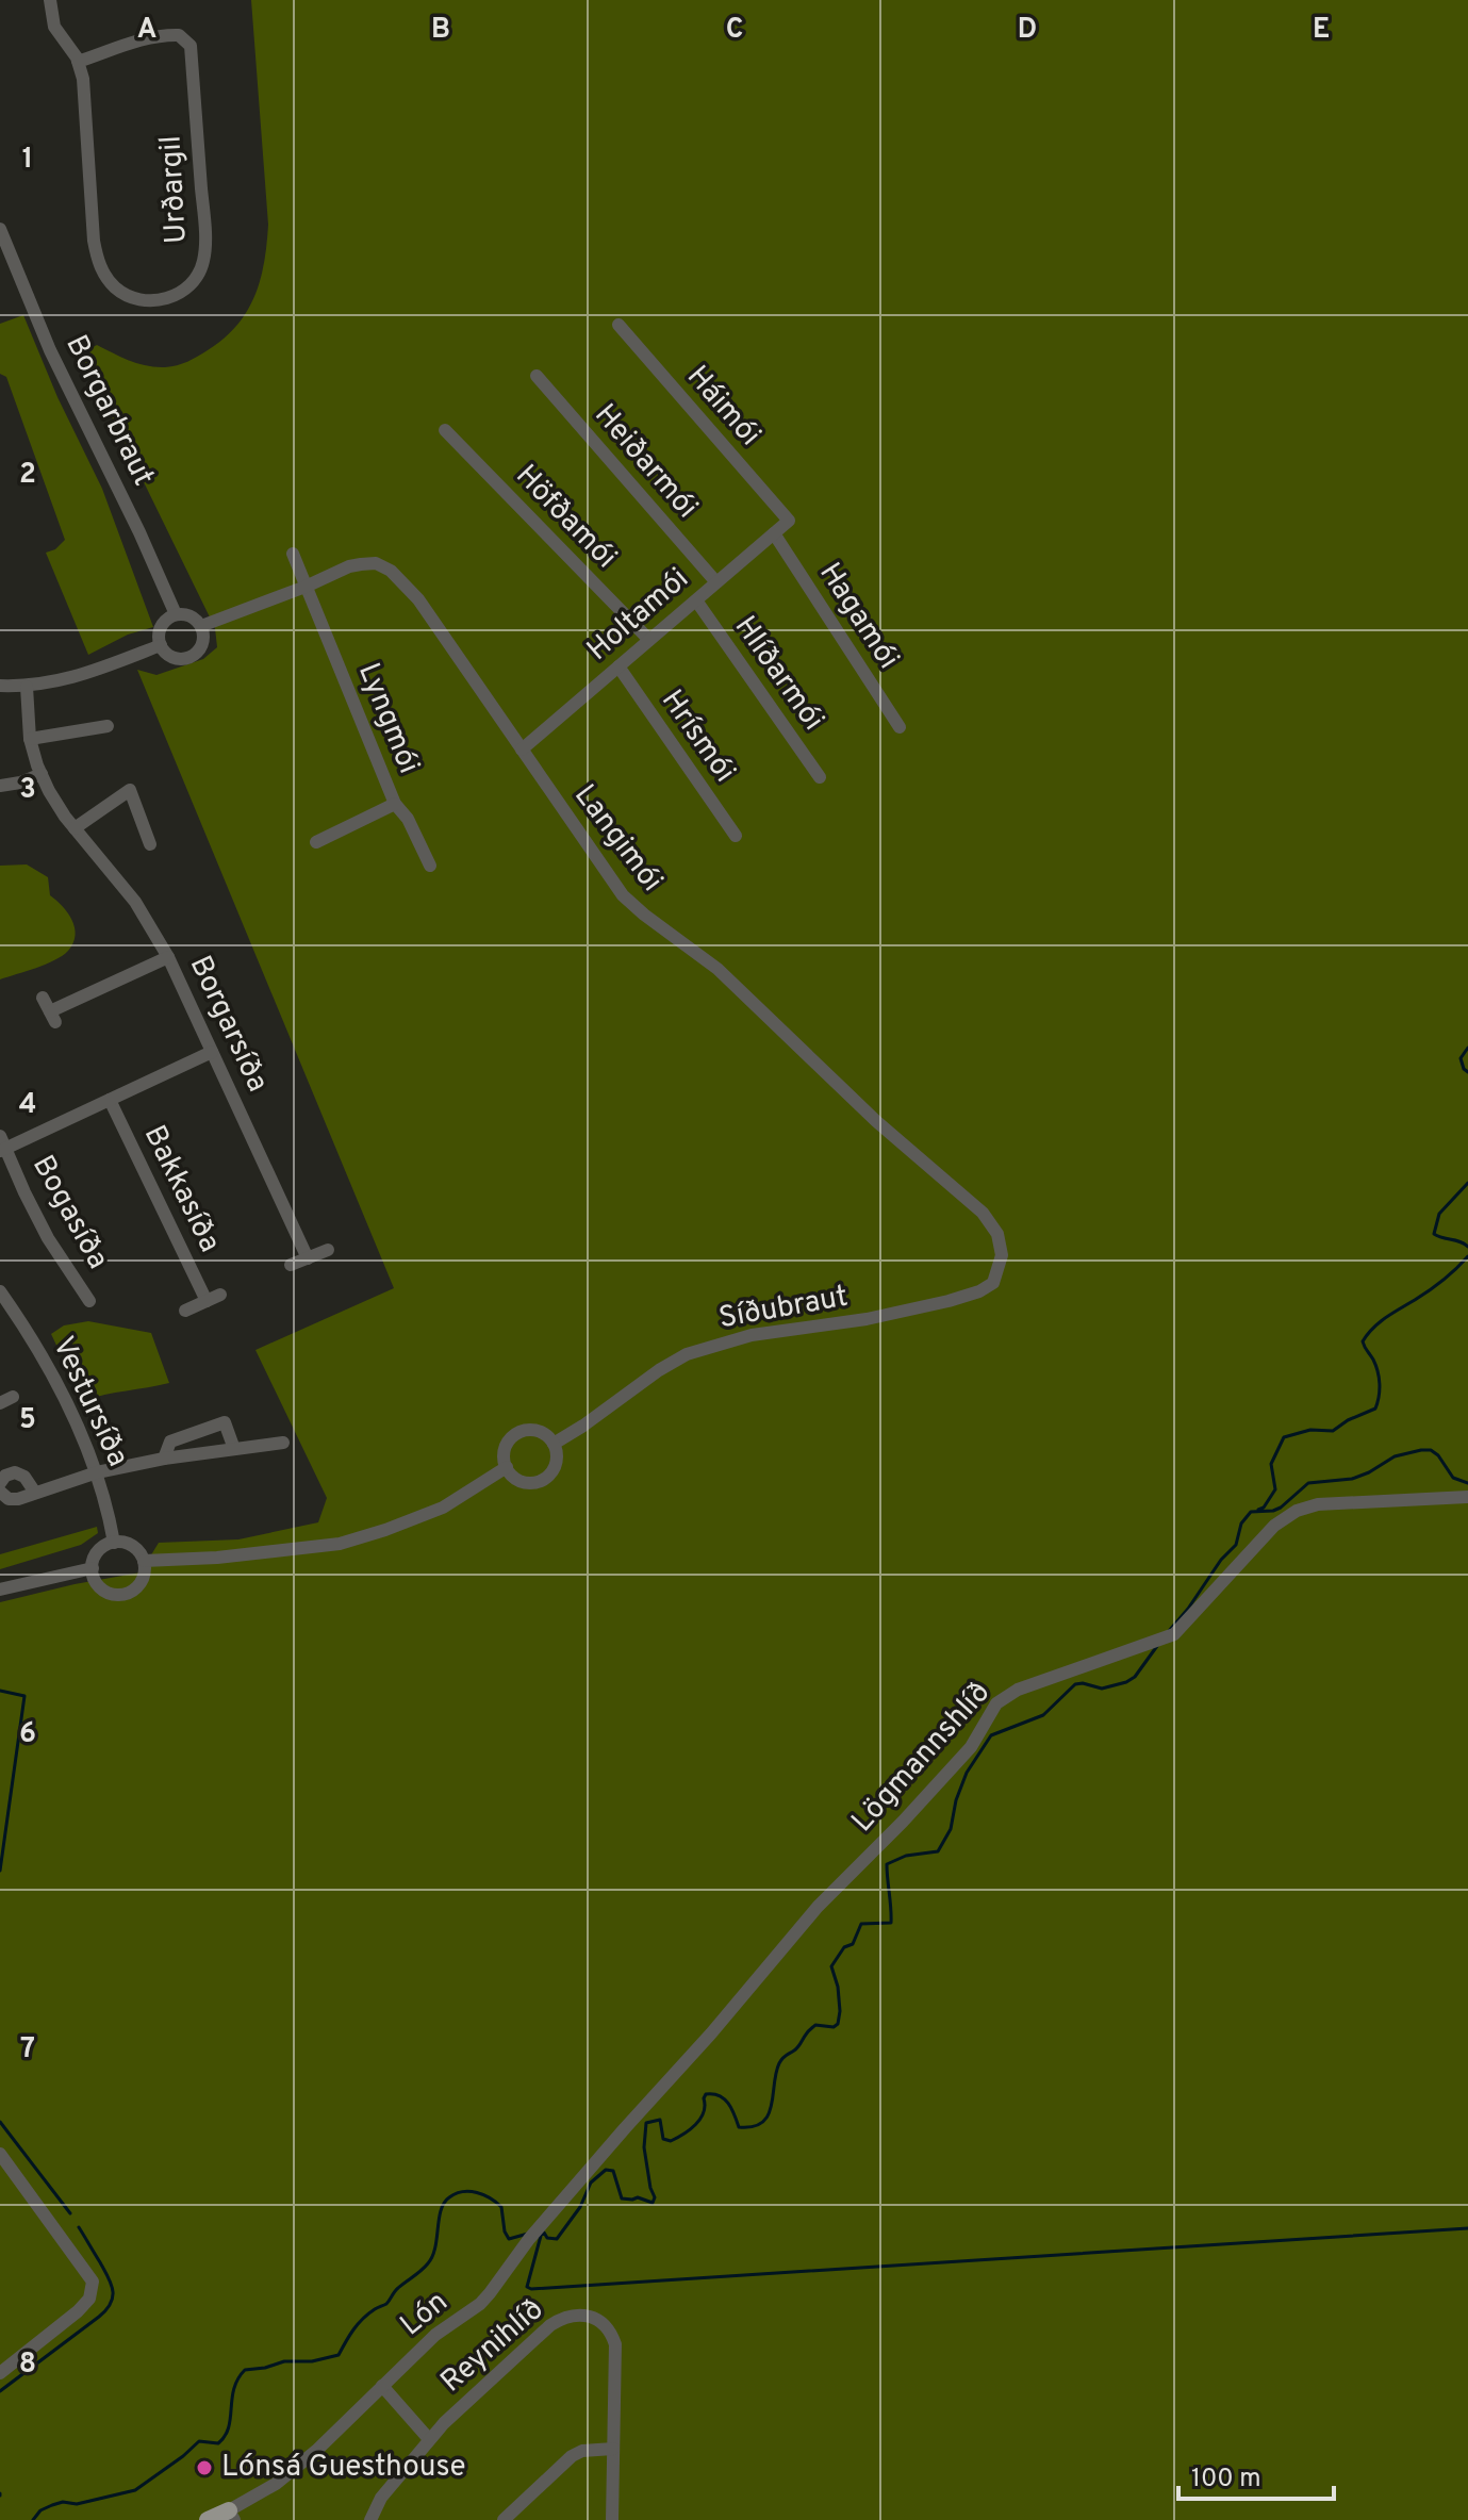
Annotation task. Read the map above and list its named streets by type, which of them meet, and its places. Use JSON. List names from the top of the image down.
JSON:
{
  "streets": {
    "street": [
      "Urðargil",
      "Háimói",
      "Borgarbraut",
      "Heiðarmói",
      "Höfðamói",
      "Holtamói",
      "Hagamói",
      "Hlíðarmói",
      "Lyngmói",
      "Hrísmói",
      "Langimói",
      "Borgarsíða",
      "Bakkasíða",
      "Bogasíða",
      "Síðubraut",
      "Vestursíða",
      "Lögmannshlíð",
      "Lón",
      "Reynihlíð"
    ]
  },
  "crossings": [
    ["Háimói", "Holtamói"],
    ["Borgarbraut", "Langimói"],
    ["Heiðarmói", "Holtamói"],
    ["Höfðamói", "Holtamói"],
    ["Holtamói", "Hagamói"],
    ["Holtamói", "Hlíðarmói"],
    ["Holtamói", "Hrísmói"],
    ["Holtamói", "Langimói"],
    ["Lyngmói", "Langimói"],
    ["Langimói", "Síðubraut"],
    ["Lögmannshlíð", "Lón"]
  ],
  "places": ["Lónsá Guesthouse"],
  "scale_bar": "100 m",
  "grid": {
    "columns": [
      "A",
      "B",
      "C",
      "D",
      "E"
    ],
    "rows": [
      "1",
      "2",
      "3",
      "4",
      "5",
      "6",
      "7",
      "8"
    ]
  }
}
